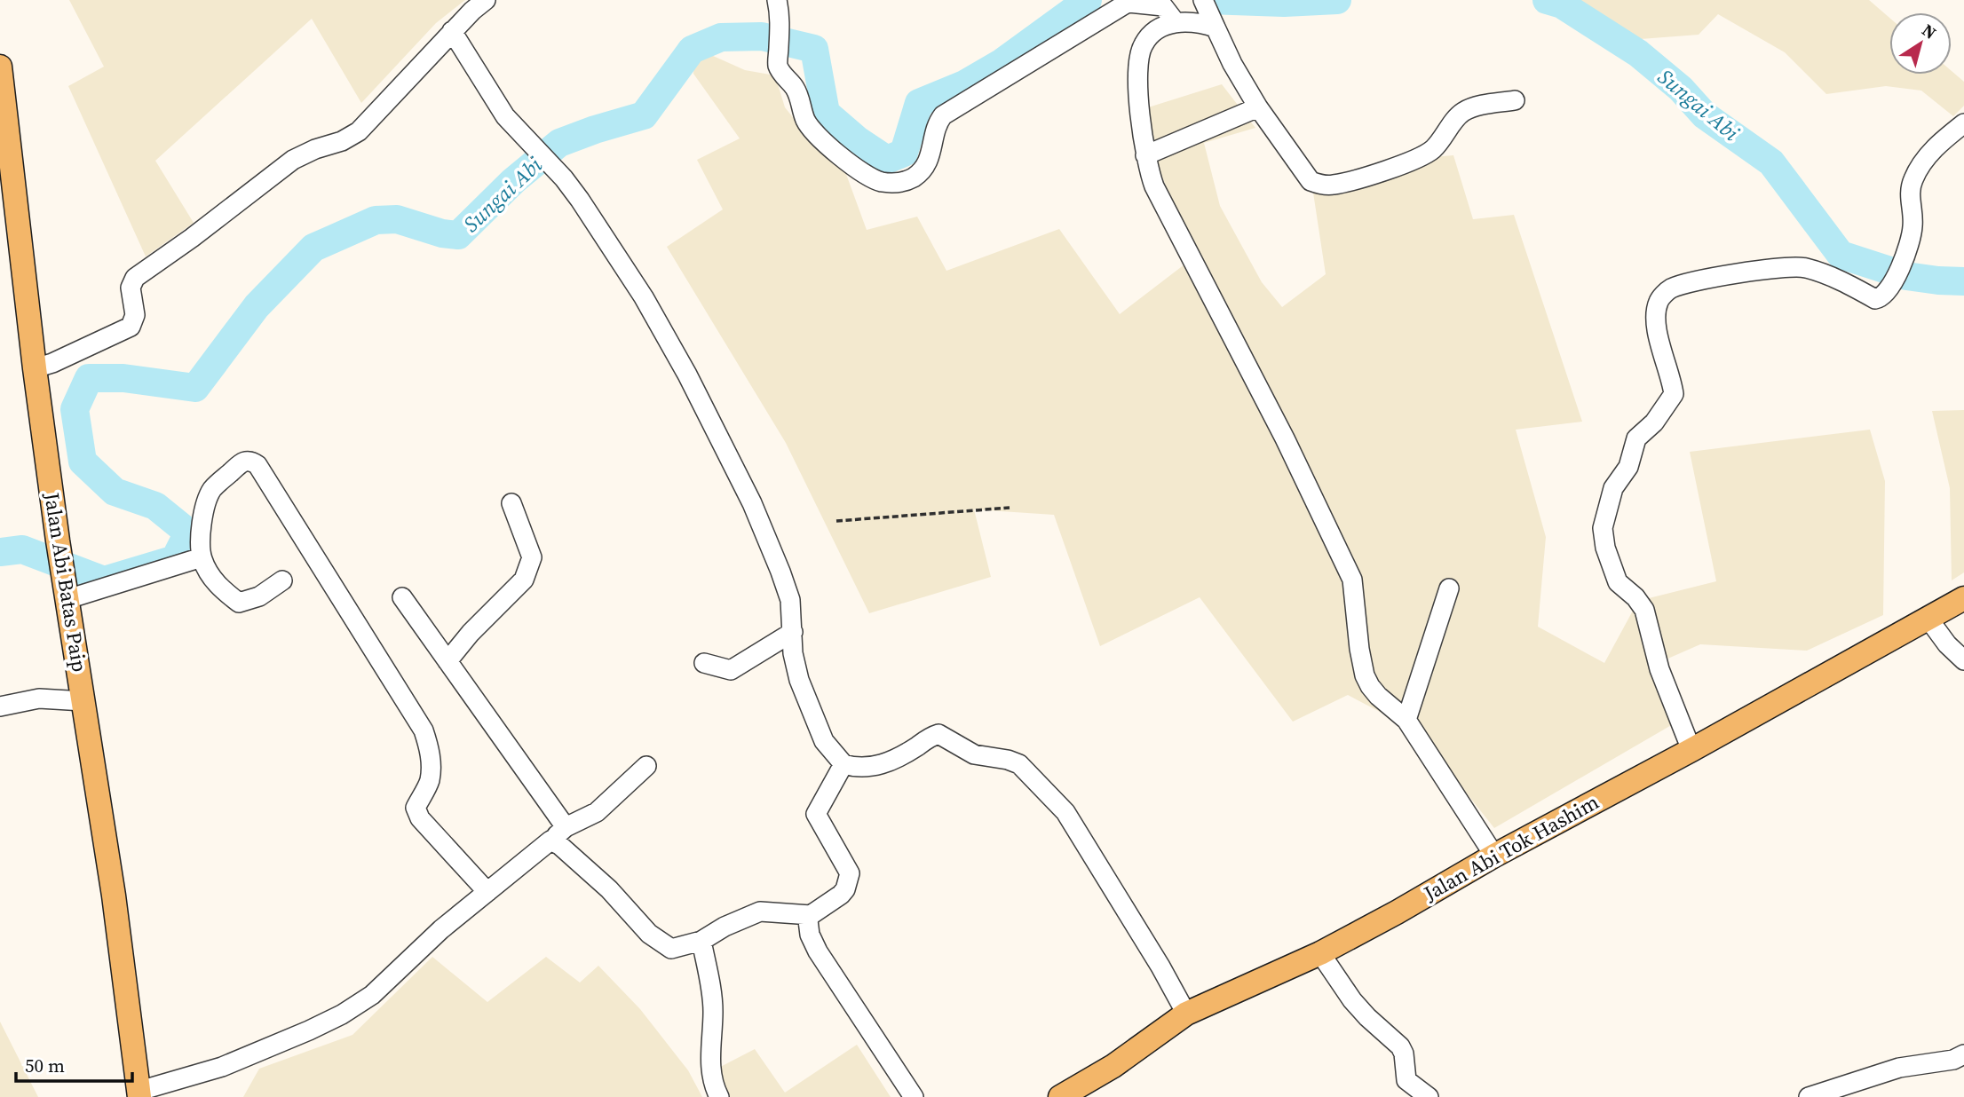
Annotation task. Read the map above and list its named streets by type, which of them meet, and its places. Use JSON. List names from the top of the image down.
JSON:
{
  "streets": {
    "main road": ["Jalan Abi Batas Paip", "Jalan Abi Tok Hashim"]
  },
  "water": ["Sungai Abi"],
  "scale_bar": "50 m",
  "north": "top right"
}
